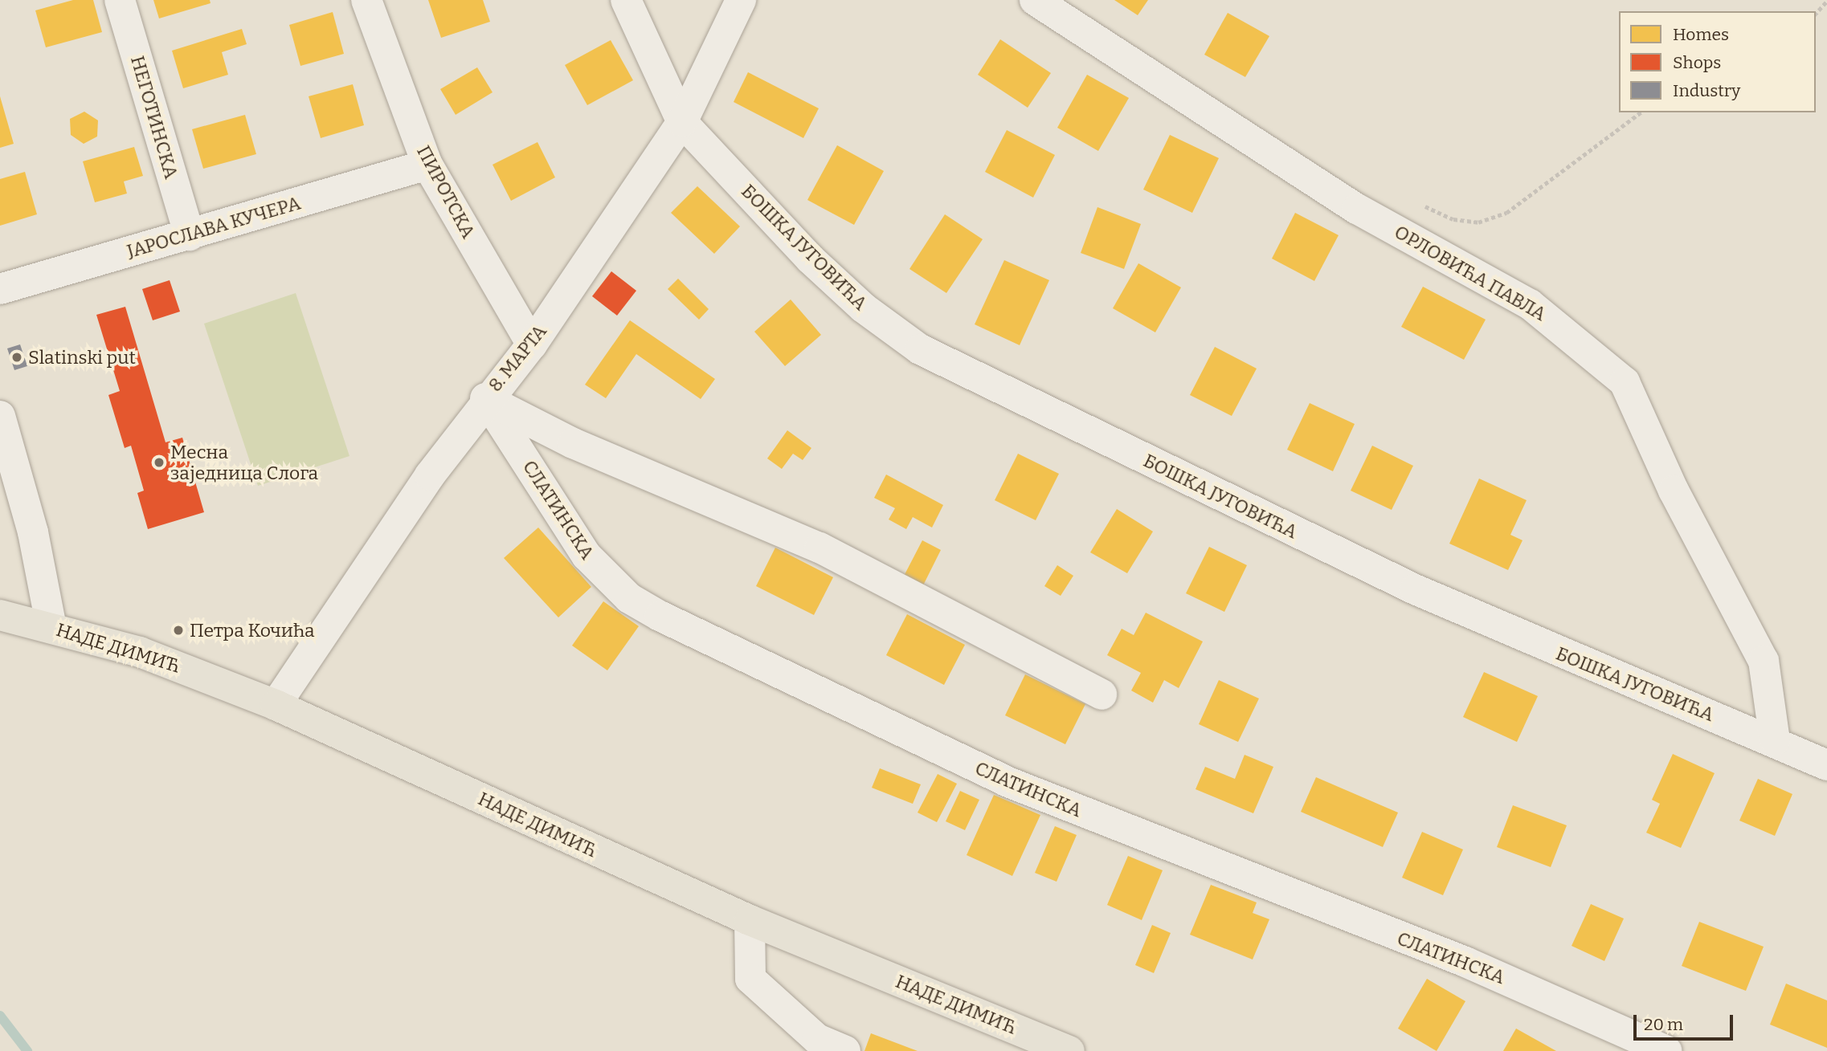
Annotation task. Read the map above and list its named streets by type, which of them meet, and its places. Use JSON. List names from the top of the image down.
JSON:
{
  "streets": {
    "main road": ["НАДЕ ДИМИЋ"],
    "street": [
      "НЕГОТИНСКА",
      "ПИРОТСКА",
      "ЈАРОСЛАВА КУЧЕРА",
      "БОШКА ЈУГОВИЋА",
      "ОРЛОВИЋА ПАВЛА",
      "8. МАРТА",
      "СЛАТИНСКА"
    ]
  },
  "crossings": [
    ["НЕГОТИНСКА", "ЈАРОСЛАВА КУЧЕРА"],
    ["ПИРОТСКА", "ЈАРОСЛАВА КУЧЕРА"],
    ["ПИРОТСКА", "8. МАРТА"],
    ["БОШКА ЈУГОВИЋА", "ОРЛОВИЋА ПАВЛА"],
    ["БОШКА ЈУГОВИЋА", "8. МАРТА"],
    ["8. МАРТА", "СЛАТИНСКА"],
    ["8. МАРТА", "НАДЕ ДИМИЋ"]
  ],
  "places": ["Slatinski put", "Месна заједница Слога", "Петра Кочића"],
  "legend": ["Homes", "Shops", "Industry"],
  "scale_bar": "20 m"
}
